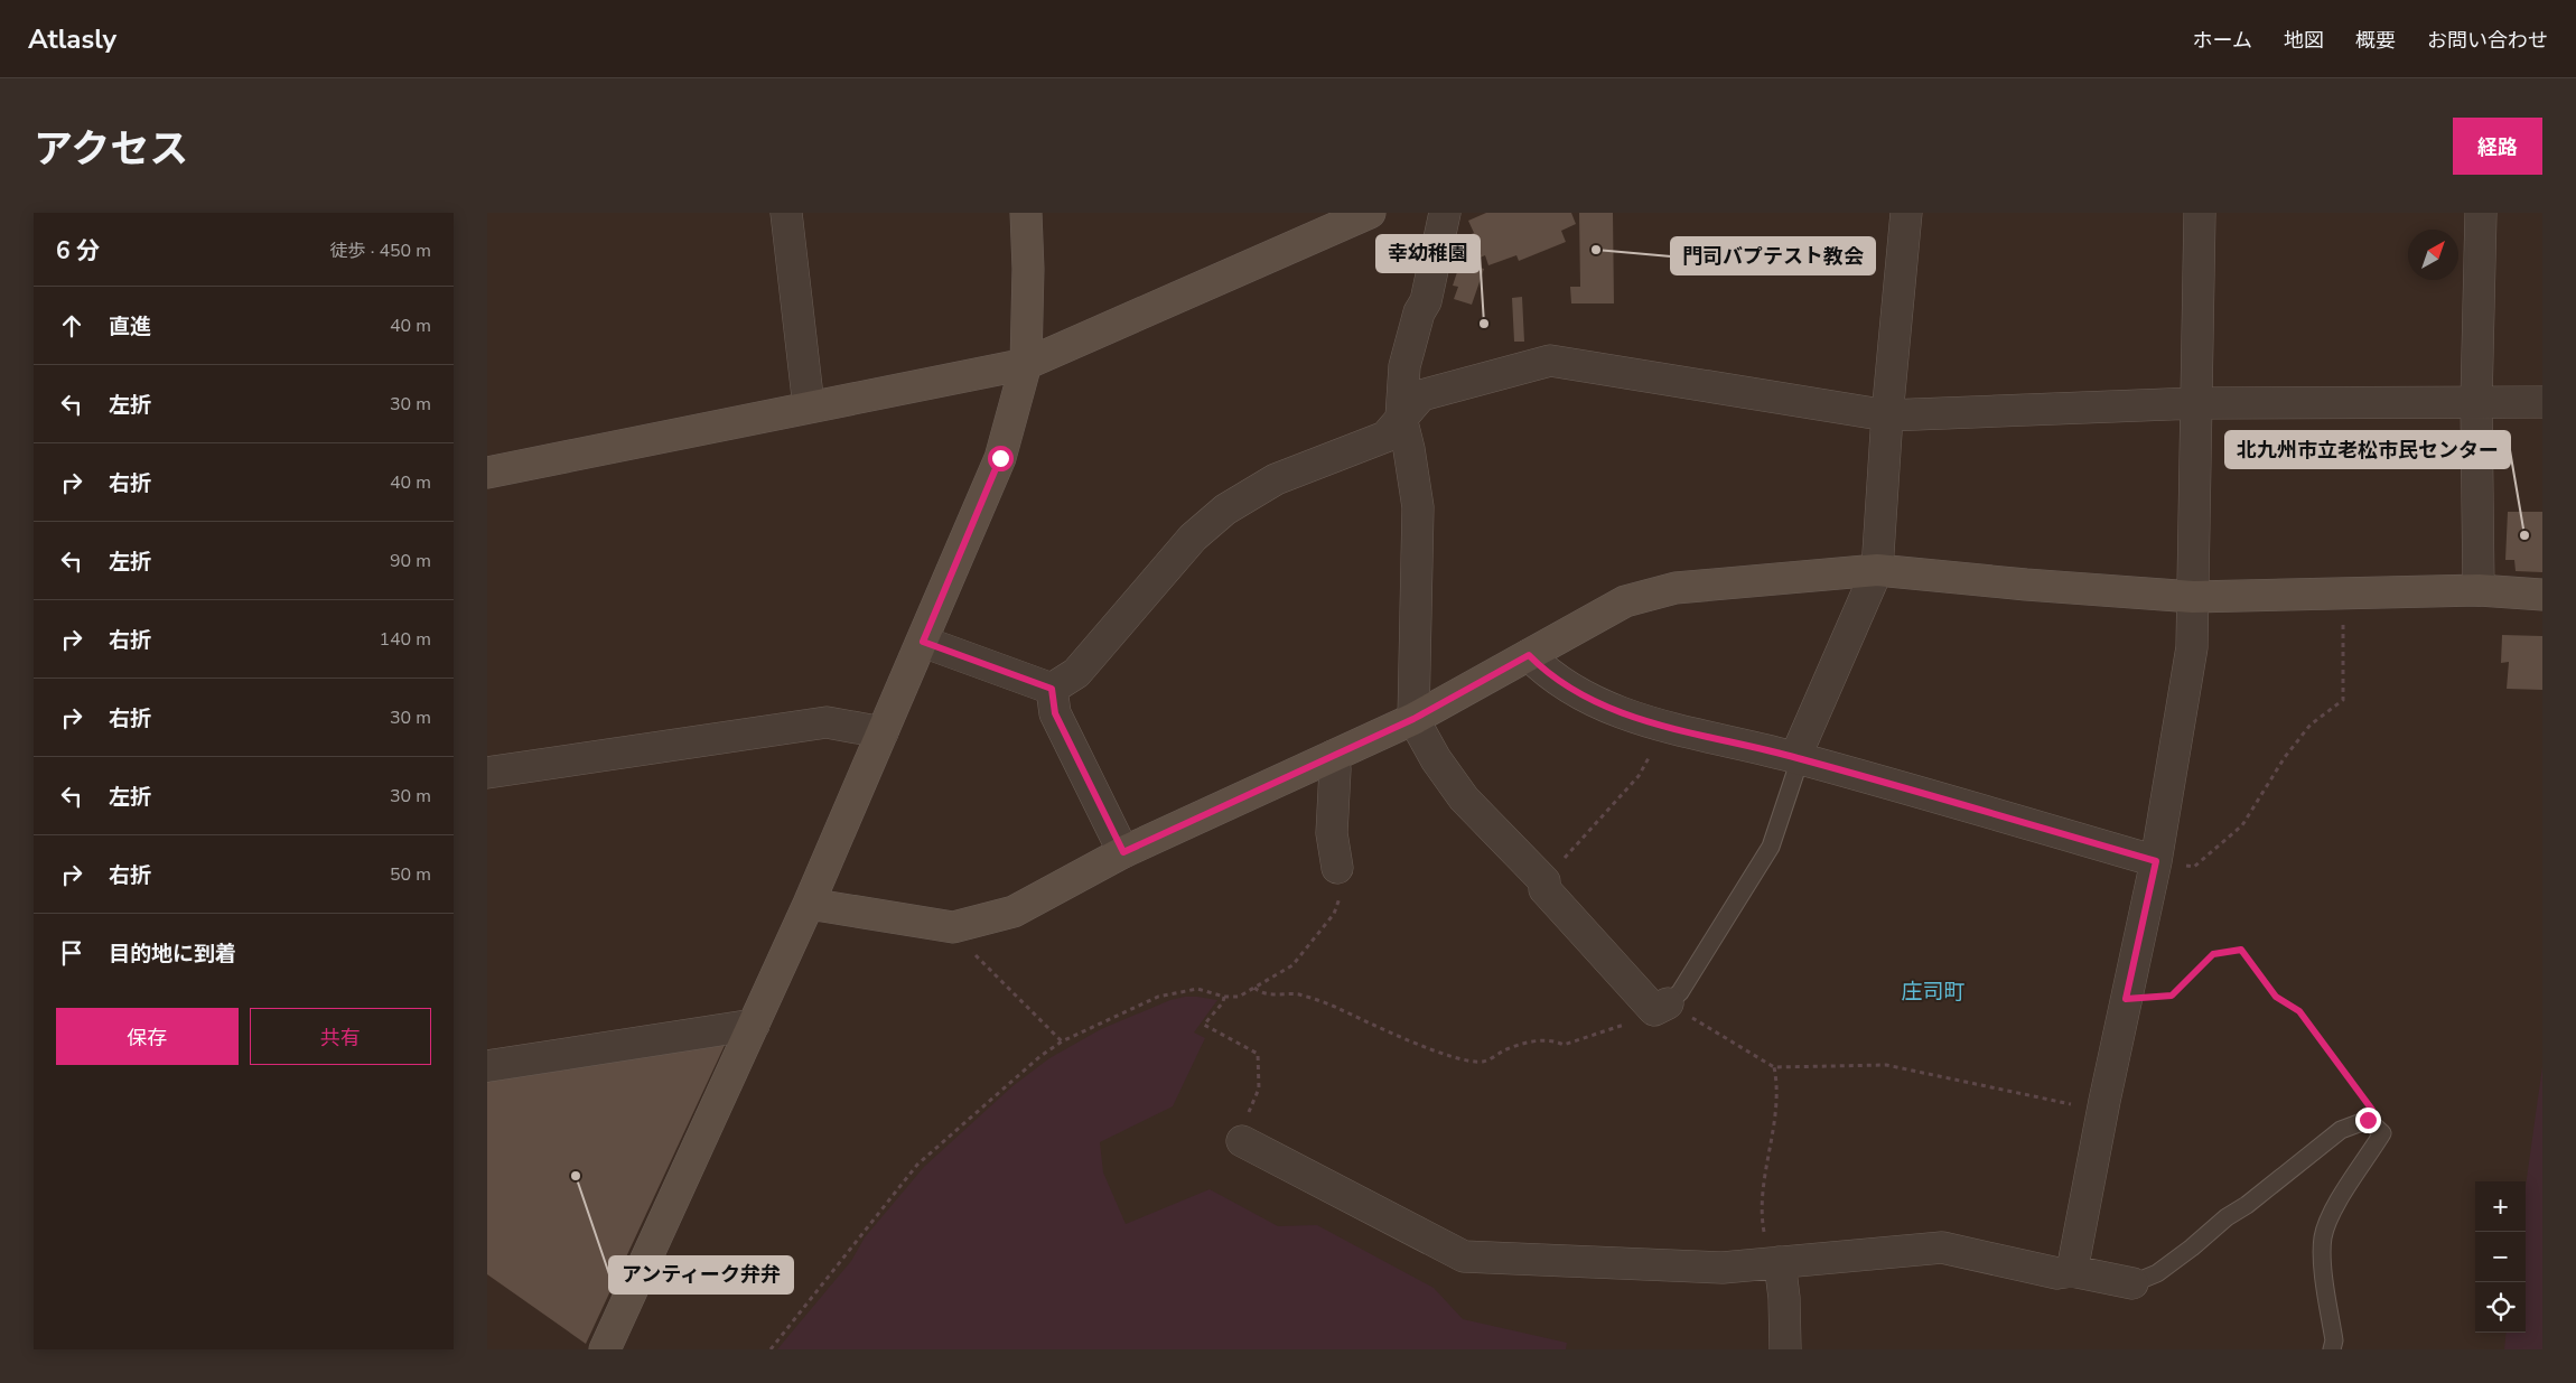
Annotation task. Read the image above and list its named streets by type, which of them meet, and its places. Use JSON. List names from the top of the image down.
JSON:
{
  "districts": ["庄司町"],
  "places": [
    "門司バプテスト教会",
    "幸幼稚園",
    "北九州市立老松市民センター",
    "アンティーク弁弁"
  ],
  "north": "top right",
  "page": {
    "header": "Atlasly",
    "nav": [
      "ホーム",
      "地図",
      "概要",
      "お問い合わせ"
    ],
    "title": "アクセス",
    "buttons": [
      "経路",
      ["保存", "共有"]
    ],
    "heading": ["6 分", "徒歩 · 450 m"],
    "list": [
      ["直進", "40 m"],
      ["左折", "30 m"],
      ["右折", "40 m"],
      ["左折", "90 m"],
      ["右折", "140 m"],
      ["右折", "30 m"],
      ["左折", "30 m"],
      ["右折", "50 m"],
      "目的地に到着"
    ],
    "map_buttons": ["+", "−"]
  }
}
